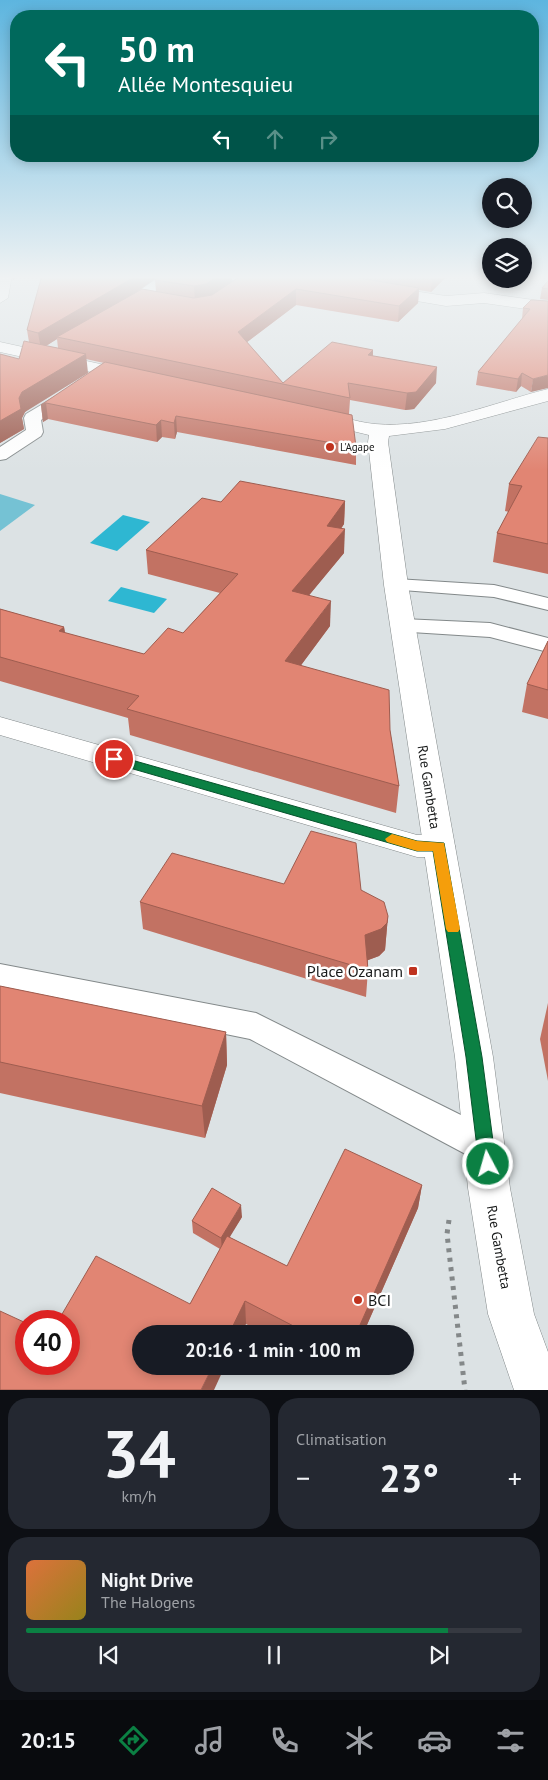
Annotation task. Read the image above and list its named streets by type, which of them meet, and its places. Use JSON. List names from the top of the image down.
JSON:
{
  "streets": {
    "street": ["Rue Gambetta"]
  },
  "places": {
    "other": ["L'Agape", "BCI"],
    "transit": ["Place Ozanam"]
  },
  "page": {
    "turn": ["50 m", "Allée Montesquieu"],
    "limit": "40",
    "trip": "20:16 · 1 min · 100 m",
    "tile": [
      ["34", "km/h"],
      "Climatisation"
    ],
    "heat": ["−", "23°", "+"],
    "song": ["Night Drive", "The Halogens"],
    "tabs": "20:15"
  }
}
